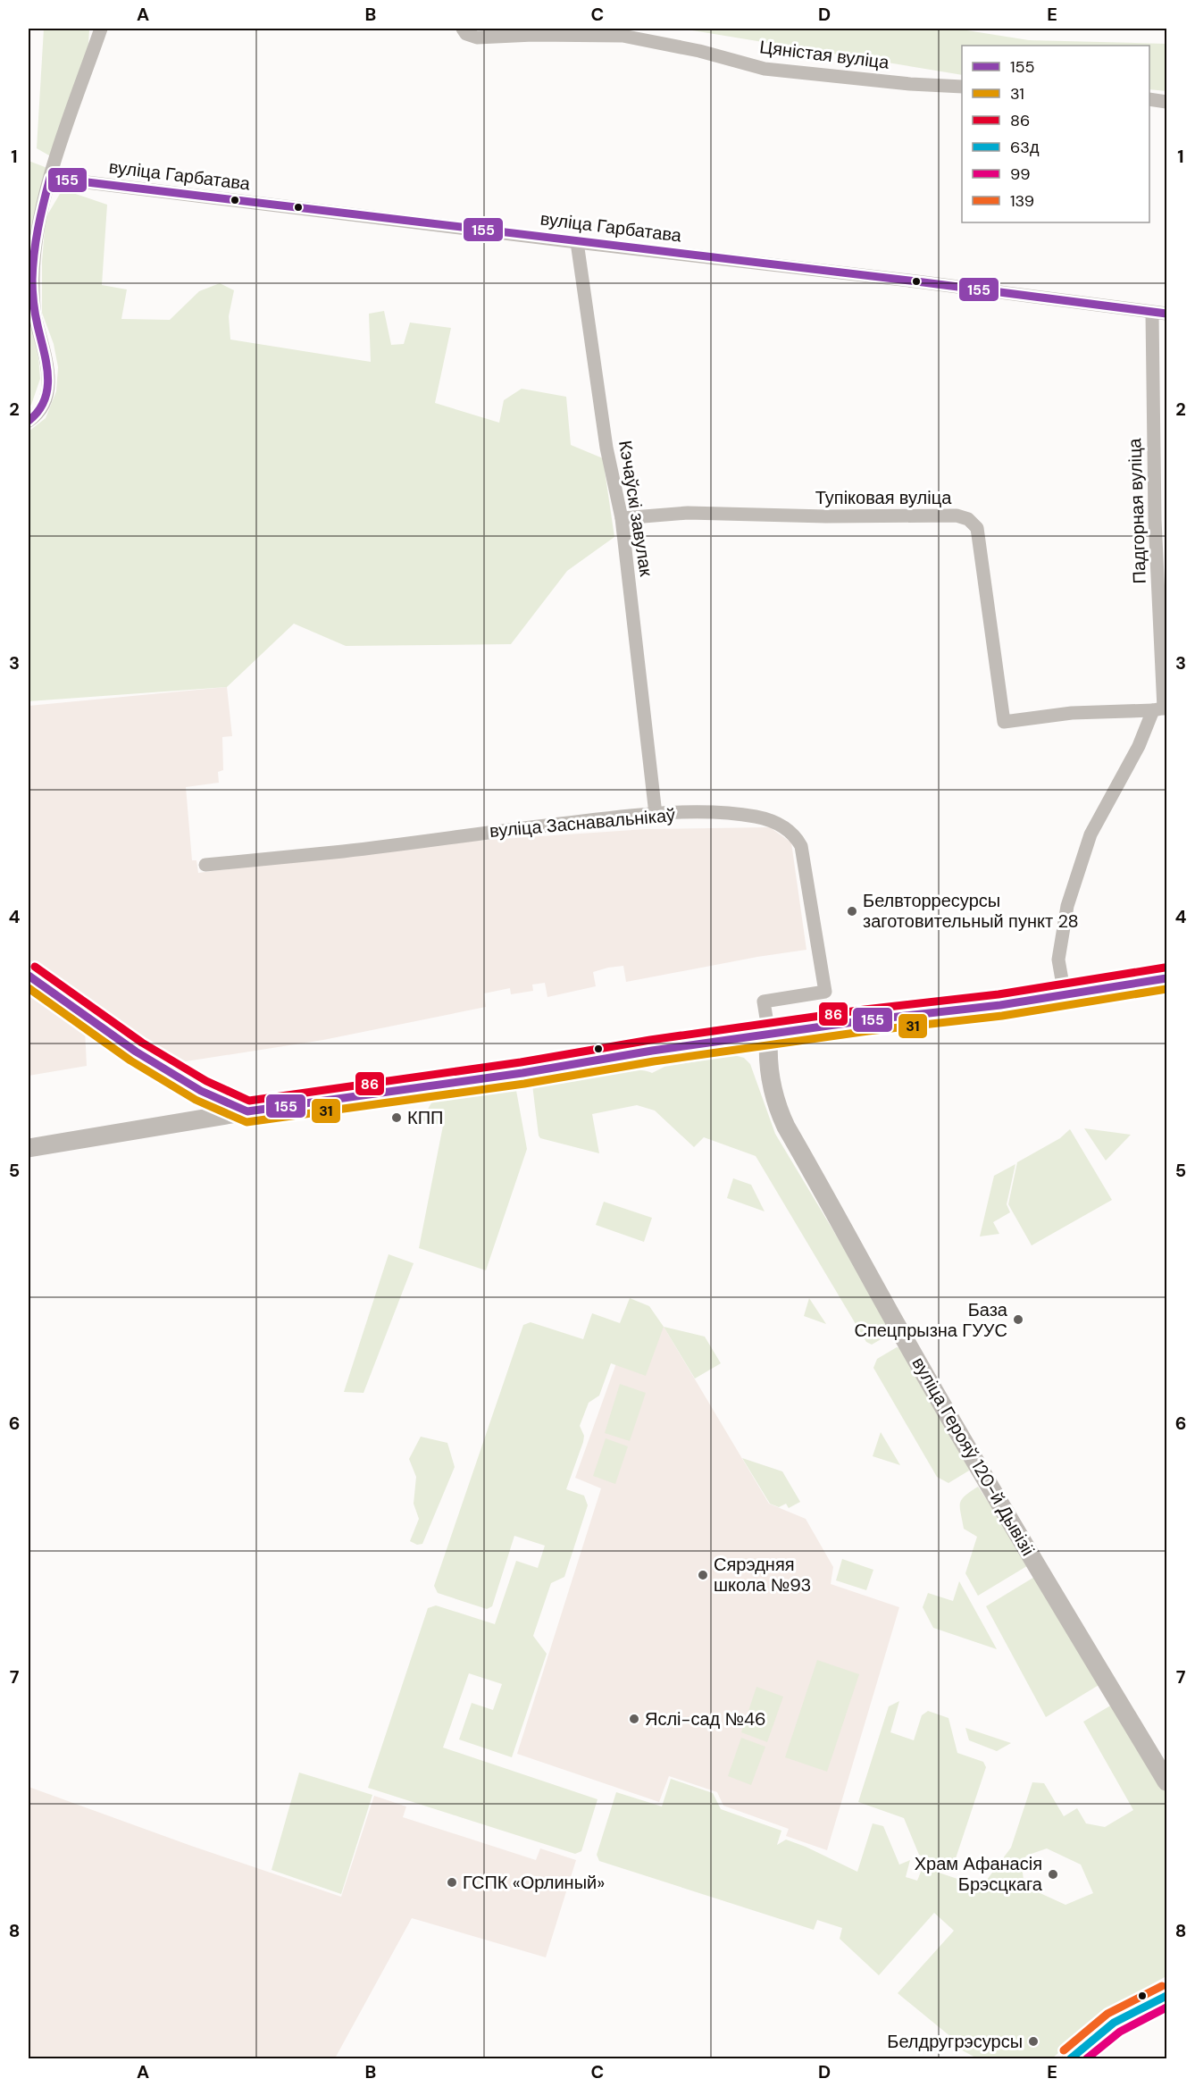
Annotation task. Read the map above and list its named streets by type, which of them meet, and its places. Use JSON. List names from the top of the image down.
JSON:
{
  "streets": {
    "main road": ["вуліца Герояў 120-й Дывізіі"],
    "street": [
      "Цяністая вуліца",
      "вуліца Гарбатава",
      "Тупіковая вуліца",
      "Кэчаўскі завулак",
      "Падгорная вуліца",
      "вуліца Заснавальнікаў"
    ]
  },
  "crossings": [
    ["вуліца Гарбатава", "Кэчаўскі завулак"],
    ["вуліца Гарбатава", "Падгорная вуліца"],
    ["Тупіковая вуліца", "Кэчаўскі завулак"],
    ["Тупіковая вуліца", "Падгорная вуліца"],
    ["Кэчаўскі завулак", "вуліца Заснавальнікаў"],
    ["вуліца Заснавальнікаў", "вуліца Герояў 120-й Дывізіі"]
  ],
  "places": [
    "Белвторресурсы заготовительный пункт 28",
    "КПП",
    "База Спецпрызна ГУУС",
    "Сярэдняя школа №93",
    "Яслі-сад №46",
    "Храм Афанасія Брэсцкага",
    "ГСПК «Орлиный»",
    "Белдругрэсурсы"
  ],
  "lines": [
    "transit line 155",
    "transit line 86",
    "transit line 31",
    "transit line 139",
    "transit line 63д",
    "transit line 99"
  ],
  "legend": [
    "155",
    "31",
    "86",
    "63д",
    "99",
    "139"
  ],
  "grid": {
    "columns": [
      "A",
      "B",
      "C",
      "D",
      "E"
    ],
    "rows": [
      "1",
      "2",
      "3",
      "4",
      "5",
      "6",
      "7",
      "8"
    ]
  }
}
